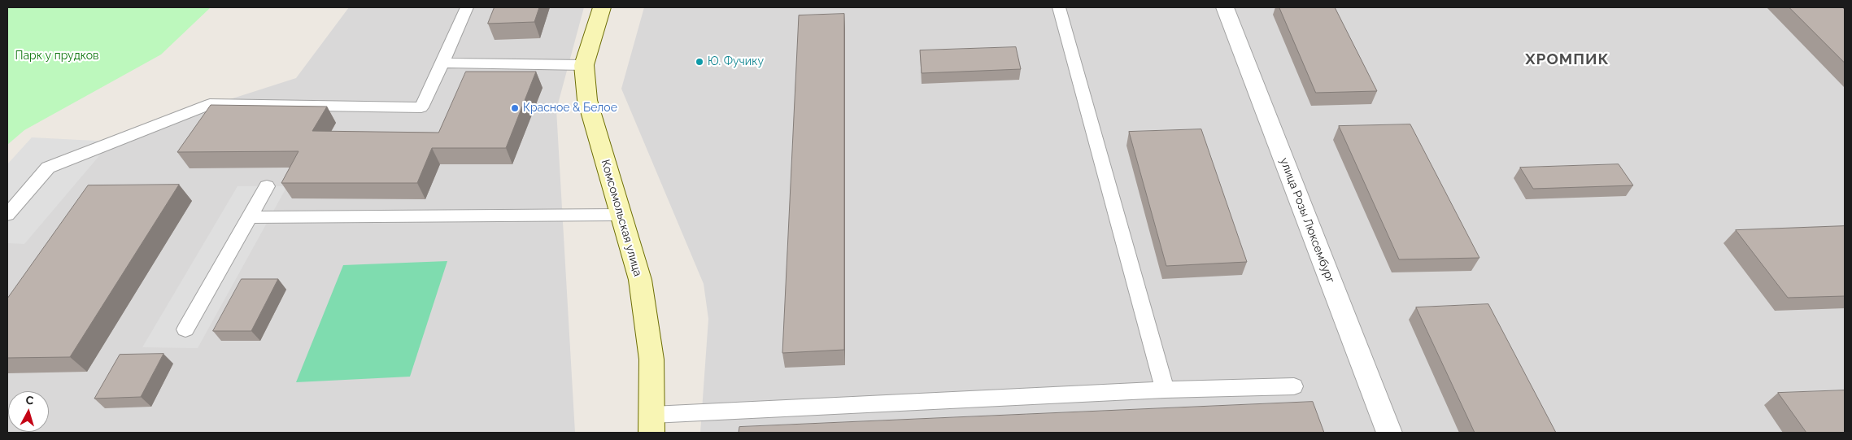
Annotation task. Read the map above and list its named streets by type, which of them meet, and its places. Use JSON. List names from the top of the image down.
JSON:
{
  "streets": {
    "street": ["Комсомольская улица", "улица Розы Люксембург"]
  },
  "districts": ["ХРОМПИК"],
  "parks": ["Парк у прудков"],
  "places": ["Ю. Фучику", "Красное & Белое"],
  "north": "top"
}
